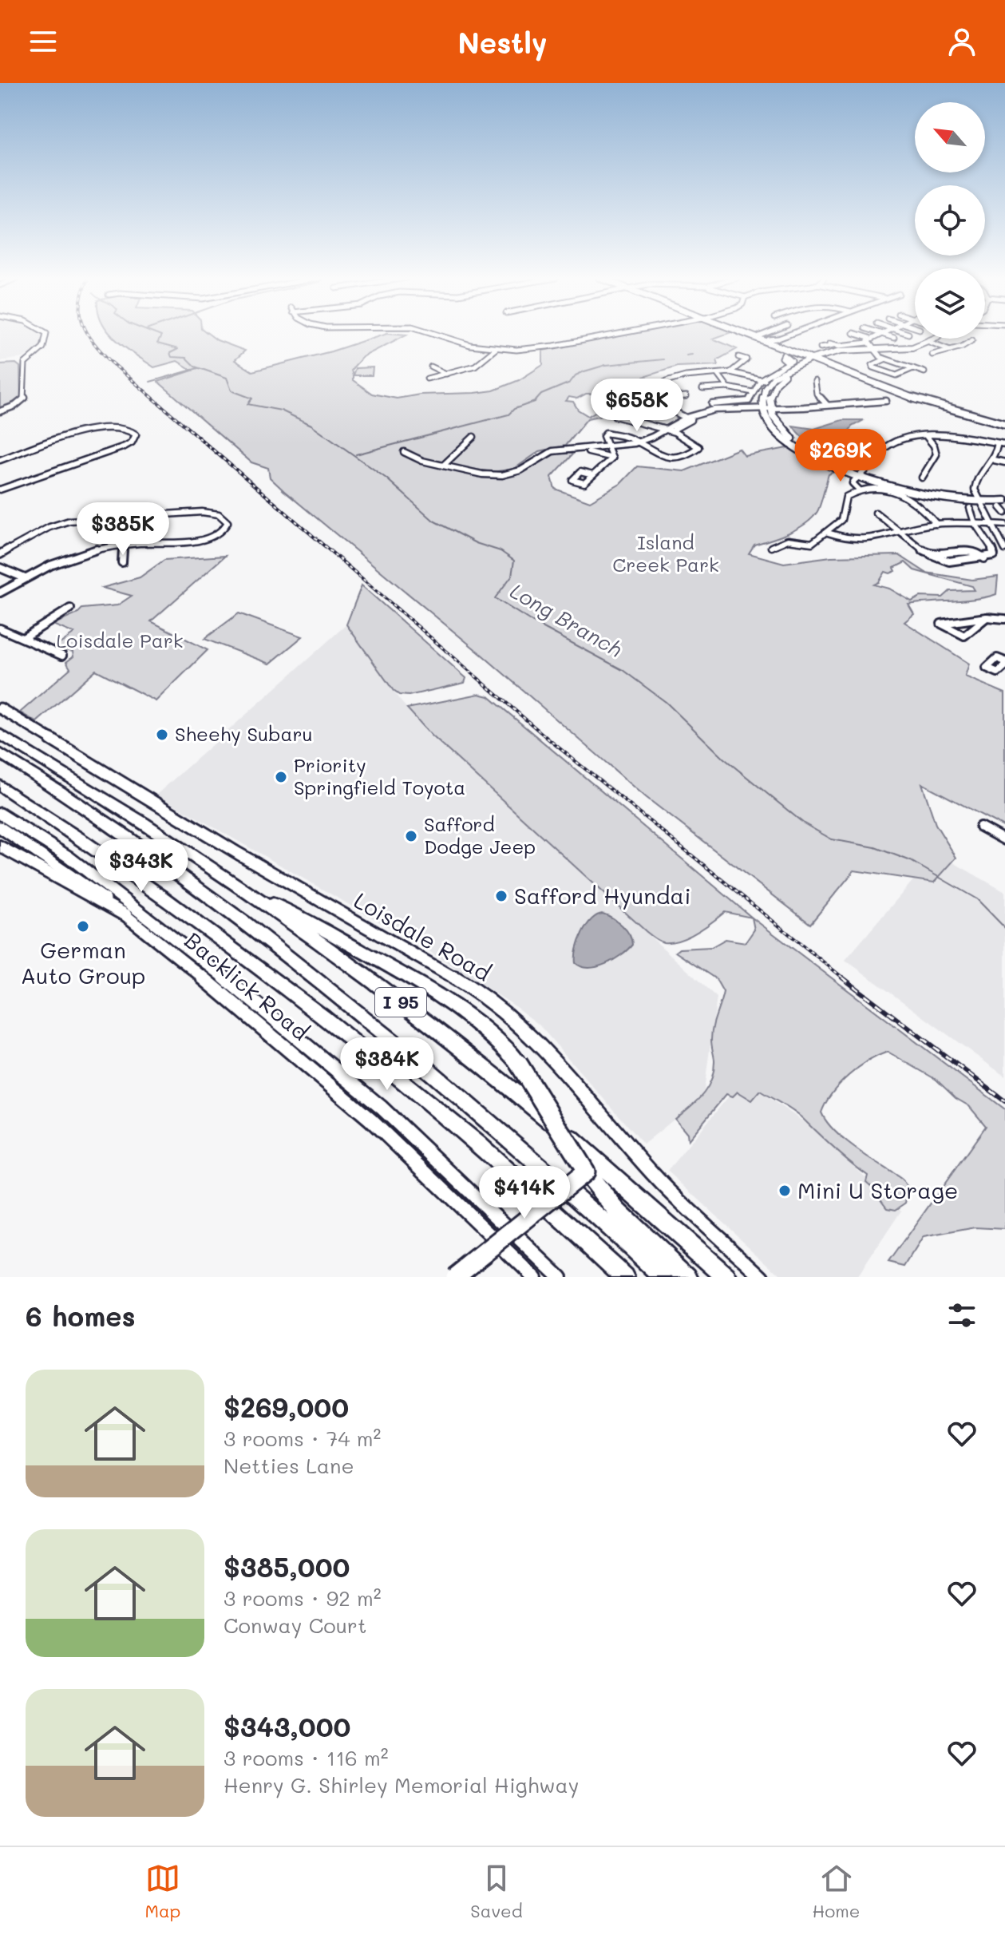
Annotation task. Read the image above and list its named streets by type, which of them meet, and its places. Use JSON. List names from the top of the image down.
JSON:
{
  "streets": {
    "highway": ["I 95"],
    "main road": ["Loisdale Road", "Backlick Road"]
  },
  "water": ["Long Branch"],
  "parks": ["Island Creek Park", "Loisdale Park"],
  "places": [
    "Sheehy Subaru",
    "Priority Springfield Toyota",
    "Safford Dodge Jeep",
    "Safford Hyundai",
    "German Auto Group",
    "Mini U Storage"
  ],
  "north": "top left",
  "page": {
    "header": "Nestly",
    "price": [
      "$658K",
      "$269K",
      "$385K",
      "$343K",
      "$384K",
      "$414K"
    ],
    "heading": "6 homes",
    "list": [
      {
        "name": "$269,000",
        "note": "3 rooms · 74 m² · Netties Lane"
      },
      {
        "name": "$385,000",
        "note": "3 rooms · 92 m² · Conway Court"
      },
      {
        "name": "$343,000",
        "note": "3 rooms · 116 m² · Henry G. Shirley Memorial Highway"
      }
    ],
    "tabs": ["Map", "Saved", "Home"]
  }
}
